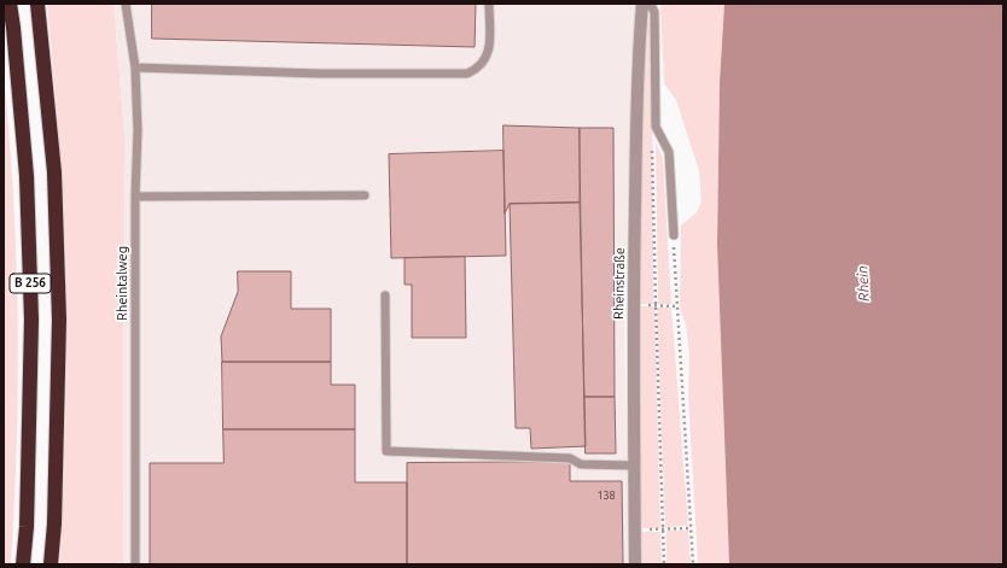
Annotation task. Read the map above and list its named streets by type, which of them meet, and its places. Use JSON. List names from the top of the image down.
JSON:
{
  "streets": {
    "highway": ["B 256"],
    "street": ["Rheinstraße"],
    "lane": ["Rheintalweg"]
  },
  "water": ["Rhein"],
  "house_numbers": ["138"]
}
